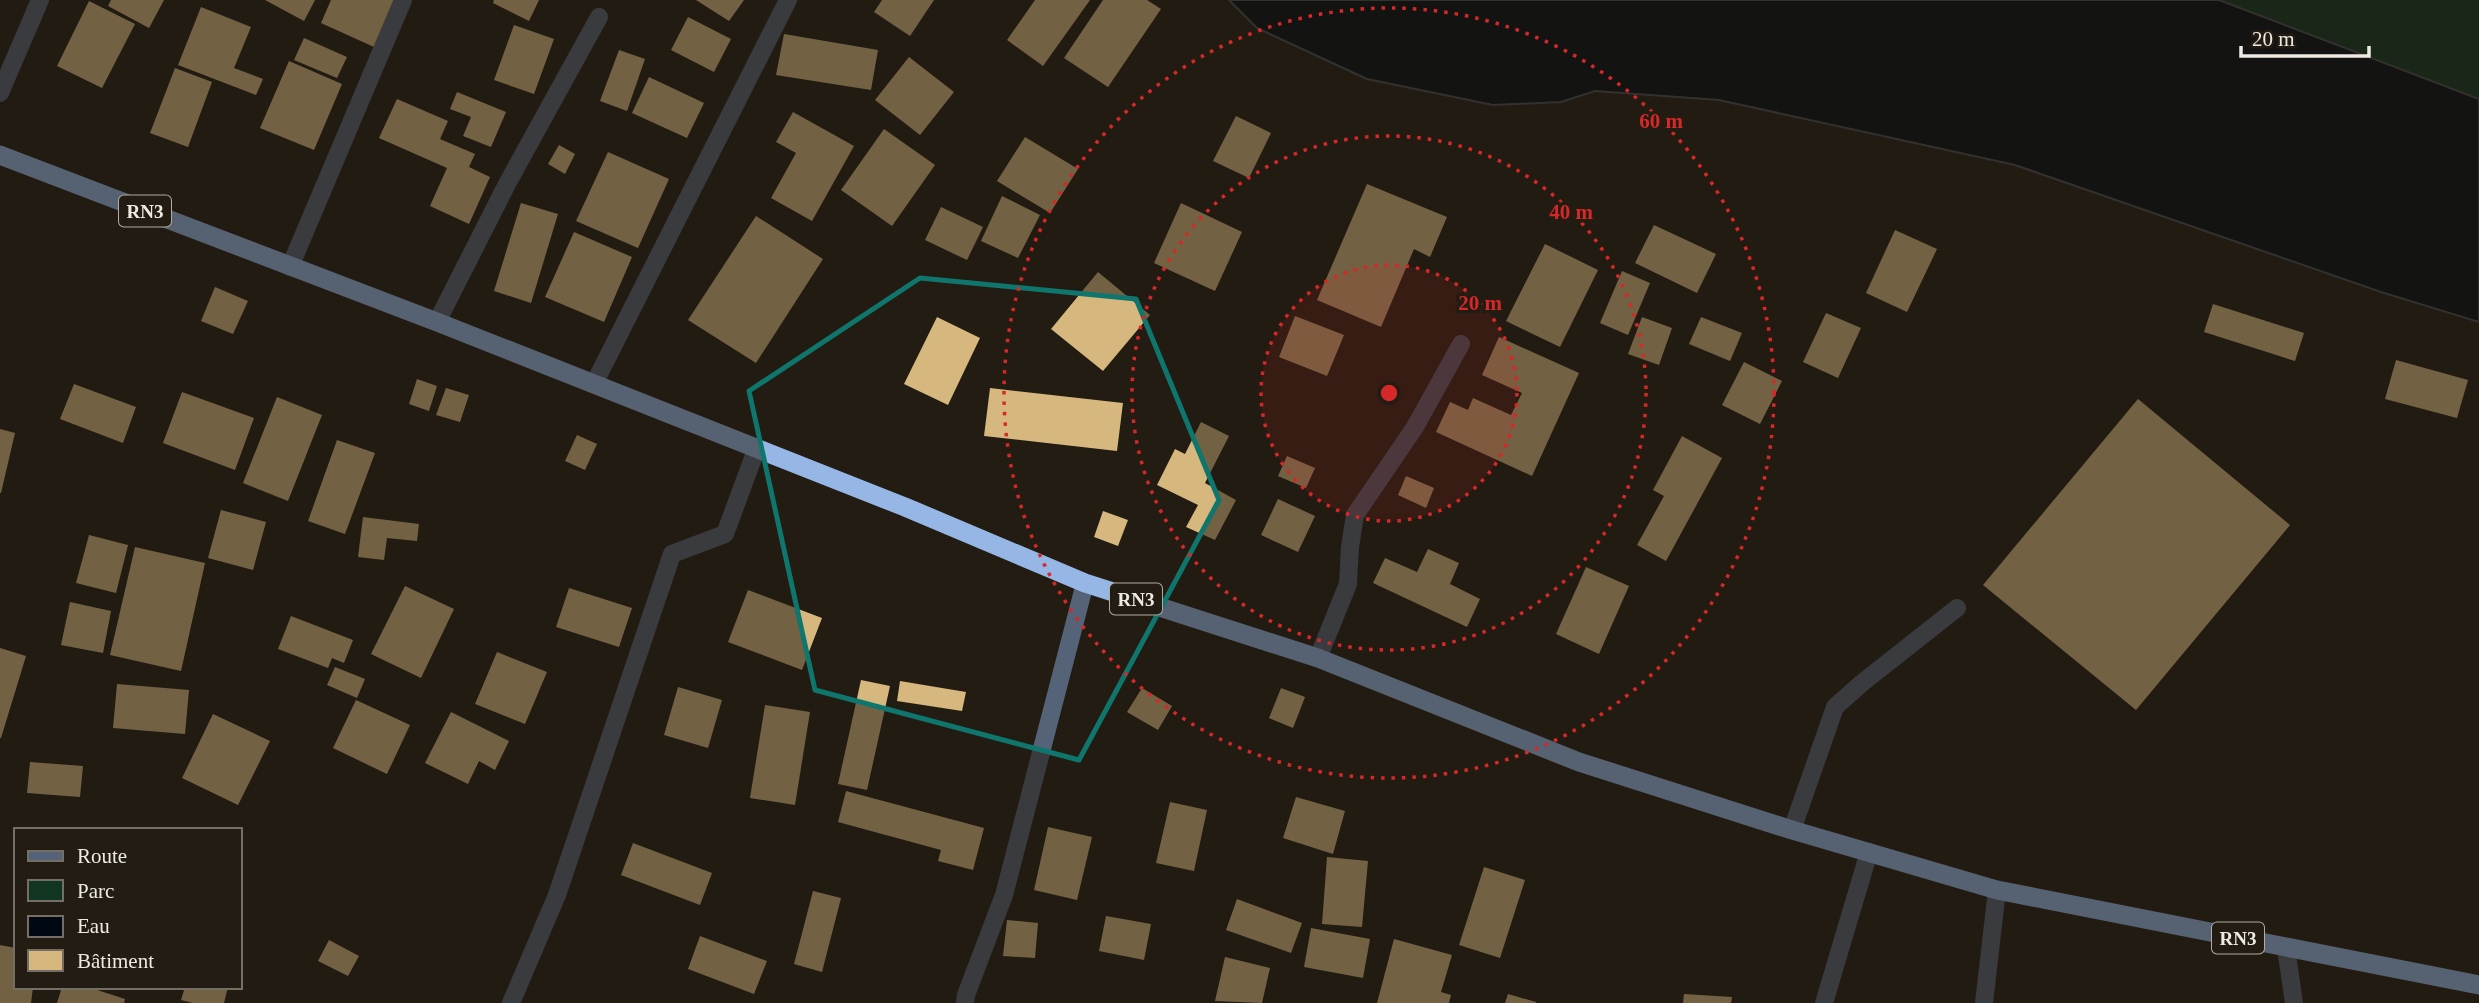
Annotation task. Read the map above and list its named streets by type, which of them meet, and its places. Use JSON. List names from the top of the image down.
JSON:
{
  "streets": {
    "highway": ["RN3"]
  },
  "legend": [
    "Route",
    "Parc",
    "Eau",
    "Bâtiment"
  ],
  "scale_bar": "20 m",
  "rings": ["60 m", "40 m", "20 m"]
}
